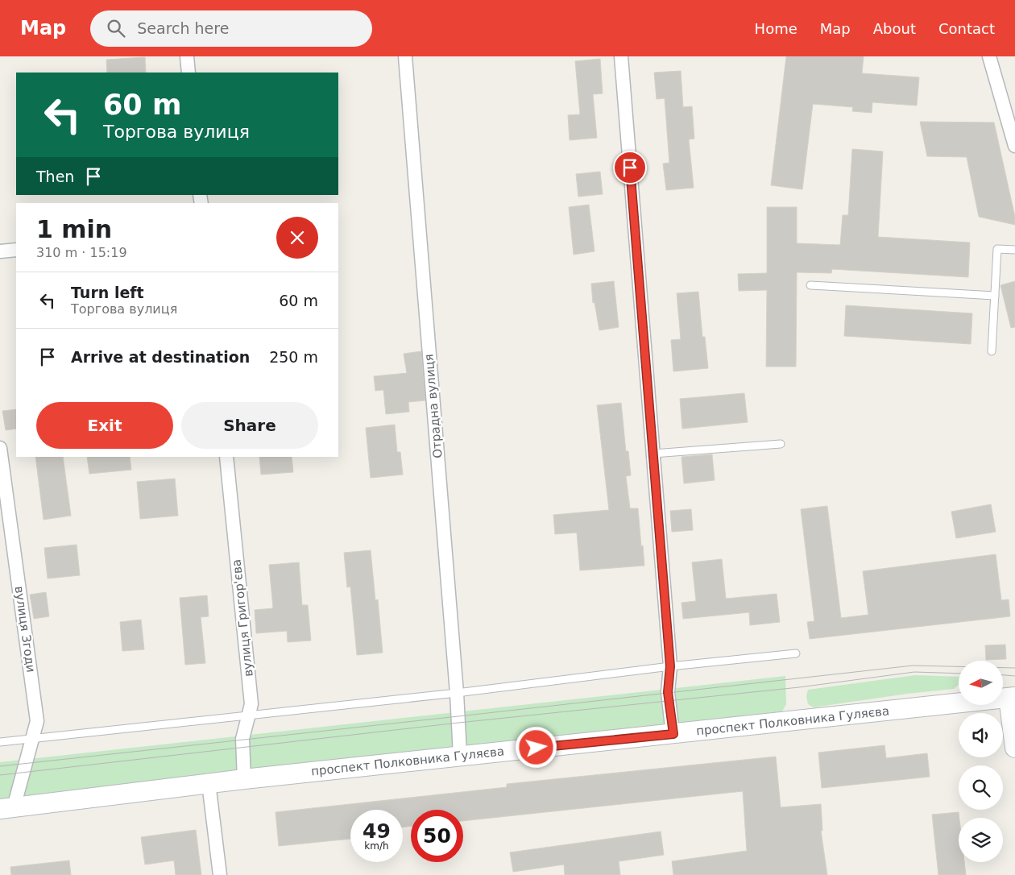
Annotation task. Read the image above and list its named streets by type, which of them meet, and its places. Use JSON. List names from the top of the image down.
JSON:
{
  "streets": {
    "main road": ["проспект Полковника Гуляєва"],
    "street": ["Отрадна вулиця", "вулиця Григор'єва", "вулиця Згоди"]
  },
  "crossings": [
    ["Отрадна вулиця", "проспект Полковника Гуляєва"],
    ["вулиця Григор'єва", "проспект Полковника Гуляєва"],
    ["вулиця Згоди", "проспект Полковника Гуляєва"]
  ],
  "north": "left",
  "page": {
    "header": "Map",
    "search": "Search here",
    "nav": [
      "Home",
      "Map",
      "About",
      "Contact"
    ],
    "turn": ["60 m", "Торгова вулиця"],
    "then": "Then",
    "heading": ["1 min", "310 m · 15:19"],
    "list": [
      {
        "name": "Turn left",
        "note": "Торгова вулиця",
        "value": "60 m"
      },
      {
        "name": "Arrive at destination",
        "value": "250 m"
      }
    ],
    "buttons": ["Exit", "Share"],
    "speed": "49 km/h",
    "limit": "50"
  }
}
